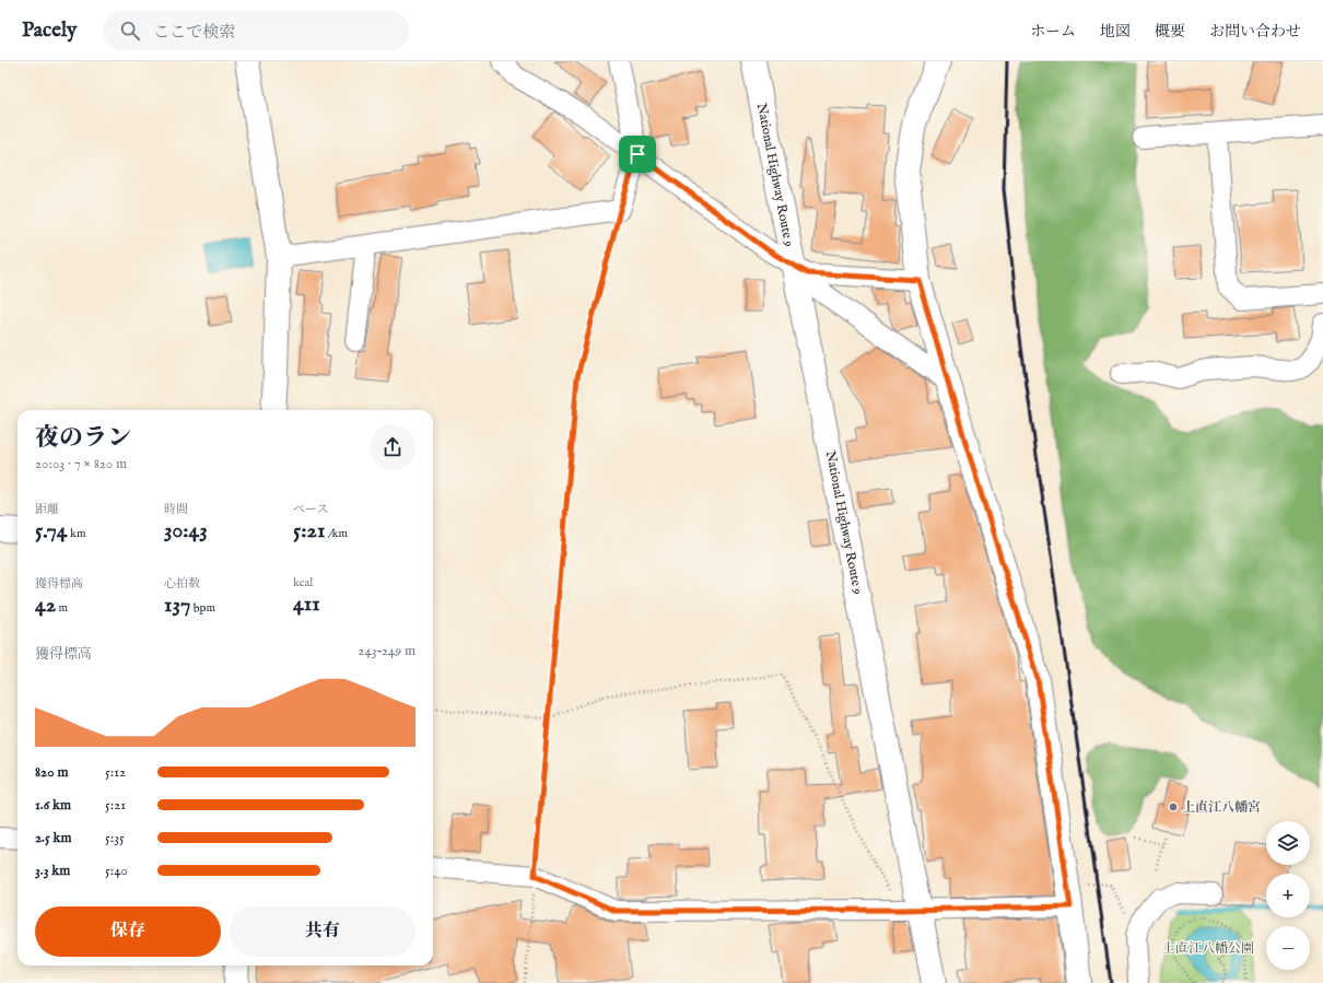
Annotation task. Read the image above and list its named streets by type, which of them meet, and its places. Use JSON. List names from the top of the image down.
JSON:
{
  "streets": {
    "main road": ["National Highway Route 9"]
  },
  "parks": ["上直江八幡公園"],
  "places": ["上直江八幡宮"],
  "page": {
    "header": "Pacely",
    "search": "ここで検索",
    "nav": [
      "ホーム",
      "地図",
      "概要",
      "お問い合わせ"
    ],
    "heading": ["夜のラン", "20:03 · 7 × 820 m"],
    "stats": [
      ["距離", "5.74 km"],
      ["時間", "30:43"],
      ["ペース", "5:21 /km"],
      ["獲得標高", "42 m"],
      ["心拍数", "137 bpm"],
      ["kcal", "411"]
    ],
    "chart": ["獲得標高", "243–249 m"],
    "list": [
      {
        "name": "820 m",
        "note": "5:12"
      },
      {
        "name": "1.6 km",
        "note": "5:21"
      },
      {
        "name": "2.5 km",
        "note": "5:35"
      },
      {
        "name": "3.3 km",
        "note": "5:40"
      }
    ],
    "map_buttons": ["+", "−"],
    "buttons": ["保存", "共有"]
  }
}
